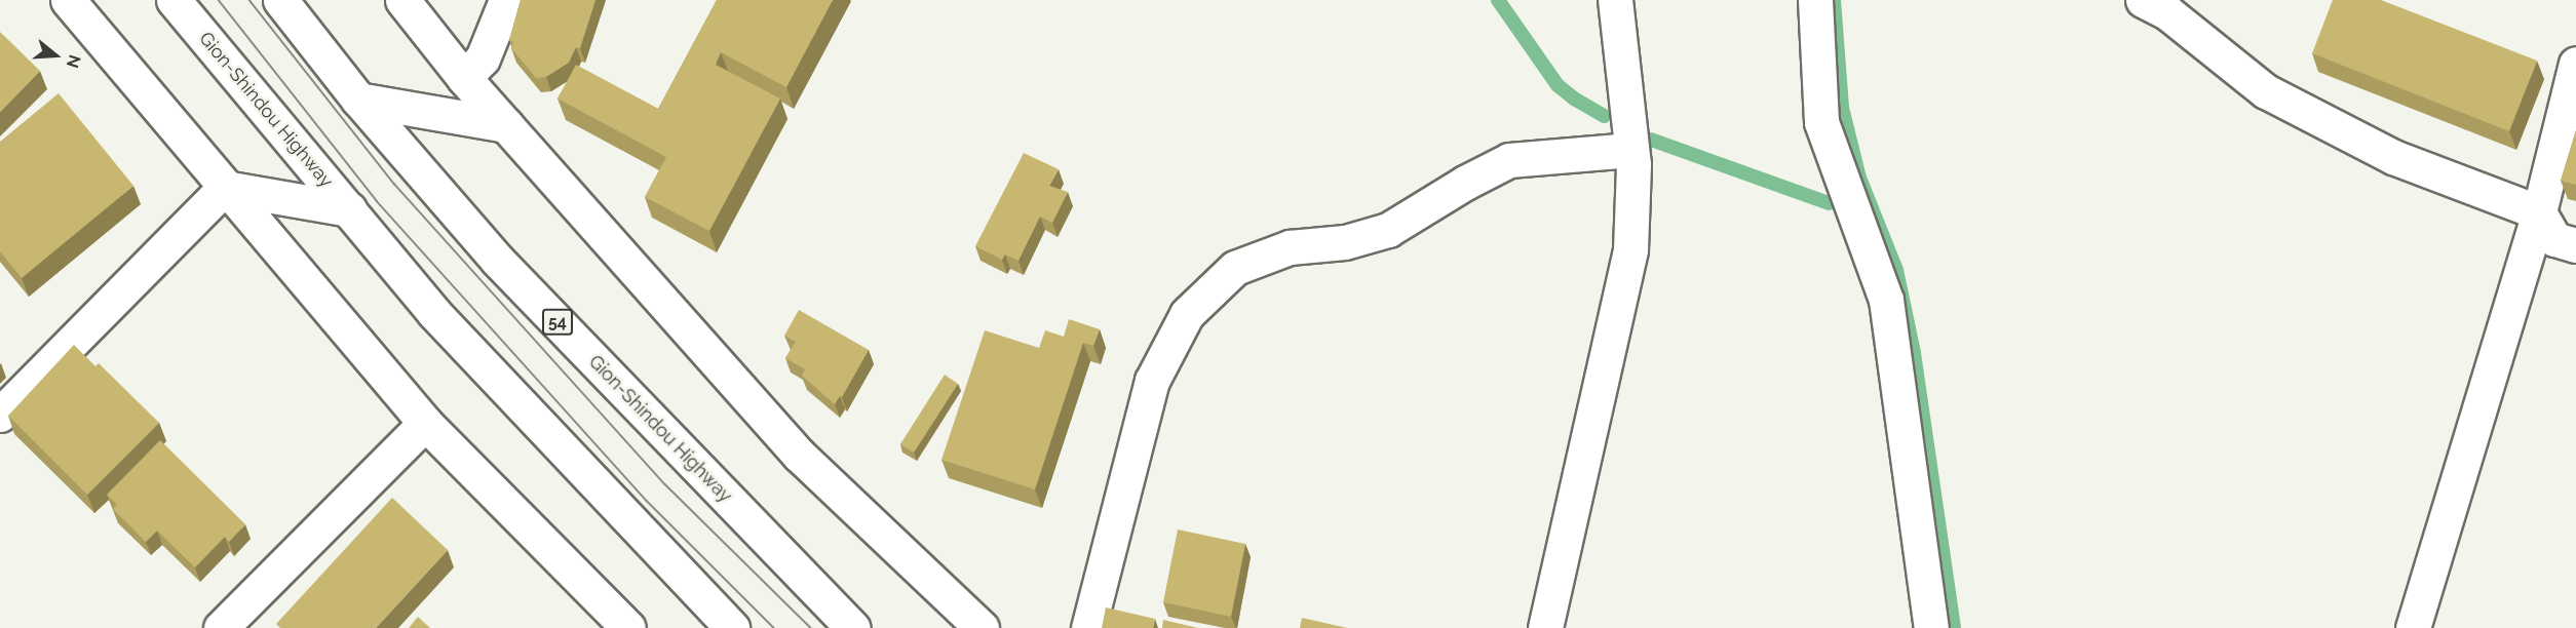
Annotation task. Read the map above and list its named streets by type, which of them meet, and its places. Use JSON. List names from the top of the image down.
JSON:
{
  "streets": {
    "main road": ["Gion-Shindou Highway", "54"]
  },
  "north": "right"
}
